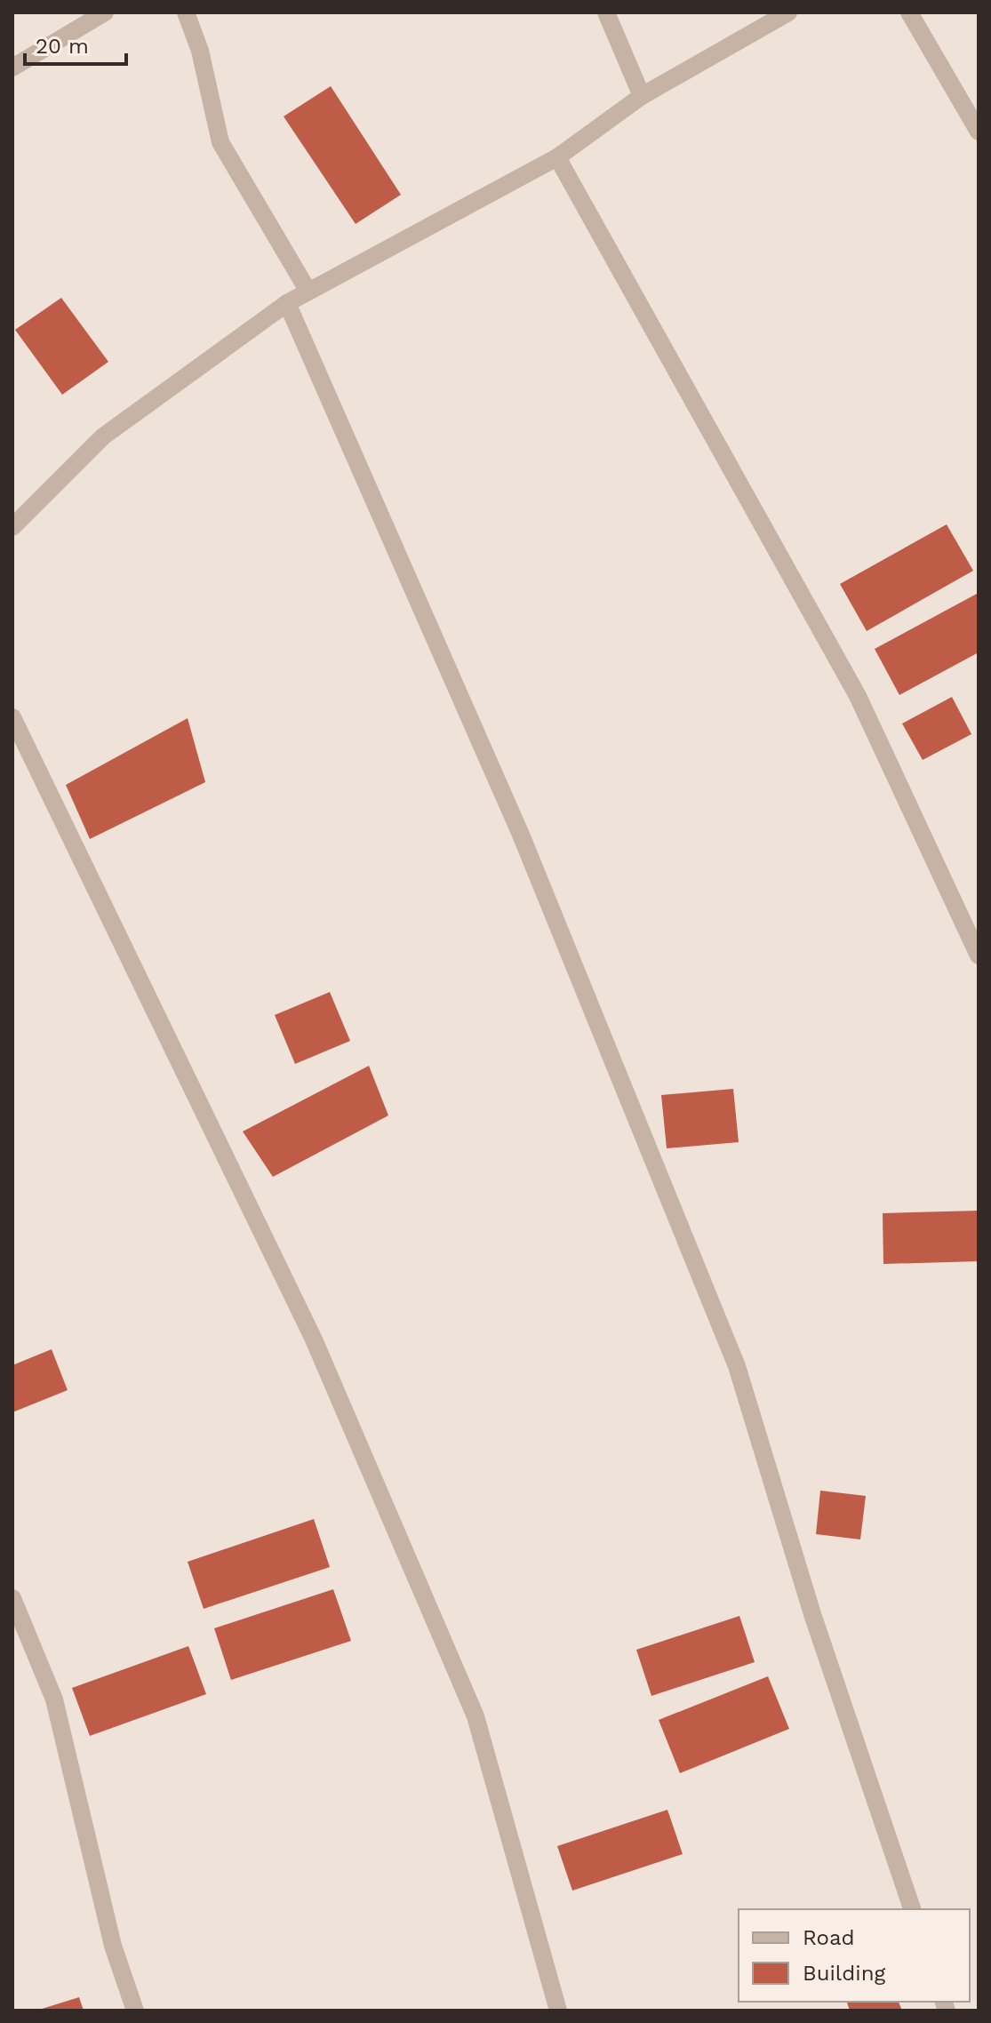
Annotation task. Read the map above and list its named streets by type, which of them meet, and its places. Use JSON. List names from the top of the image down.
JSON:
{
  "legend": ["Road", "Building"],
  "scale_bar": "20 m"
}
